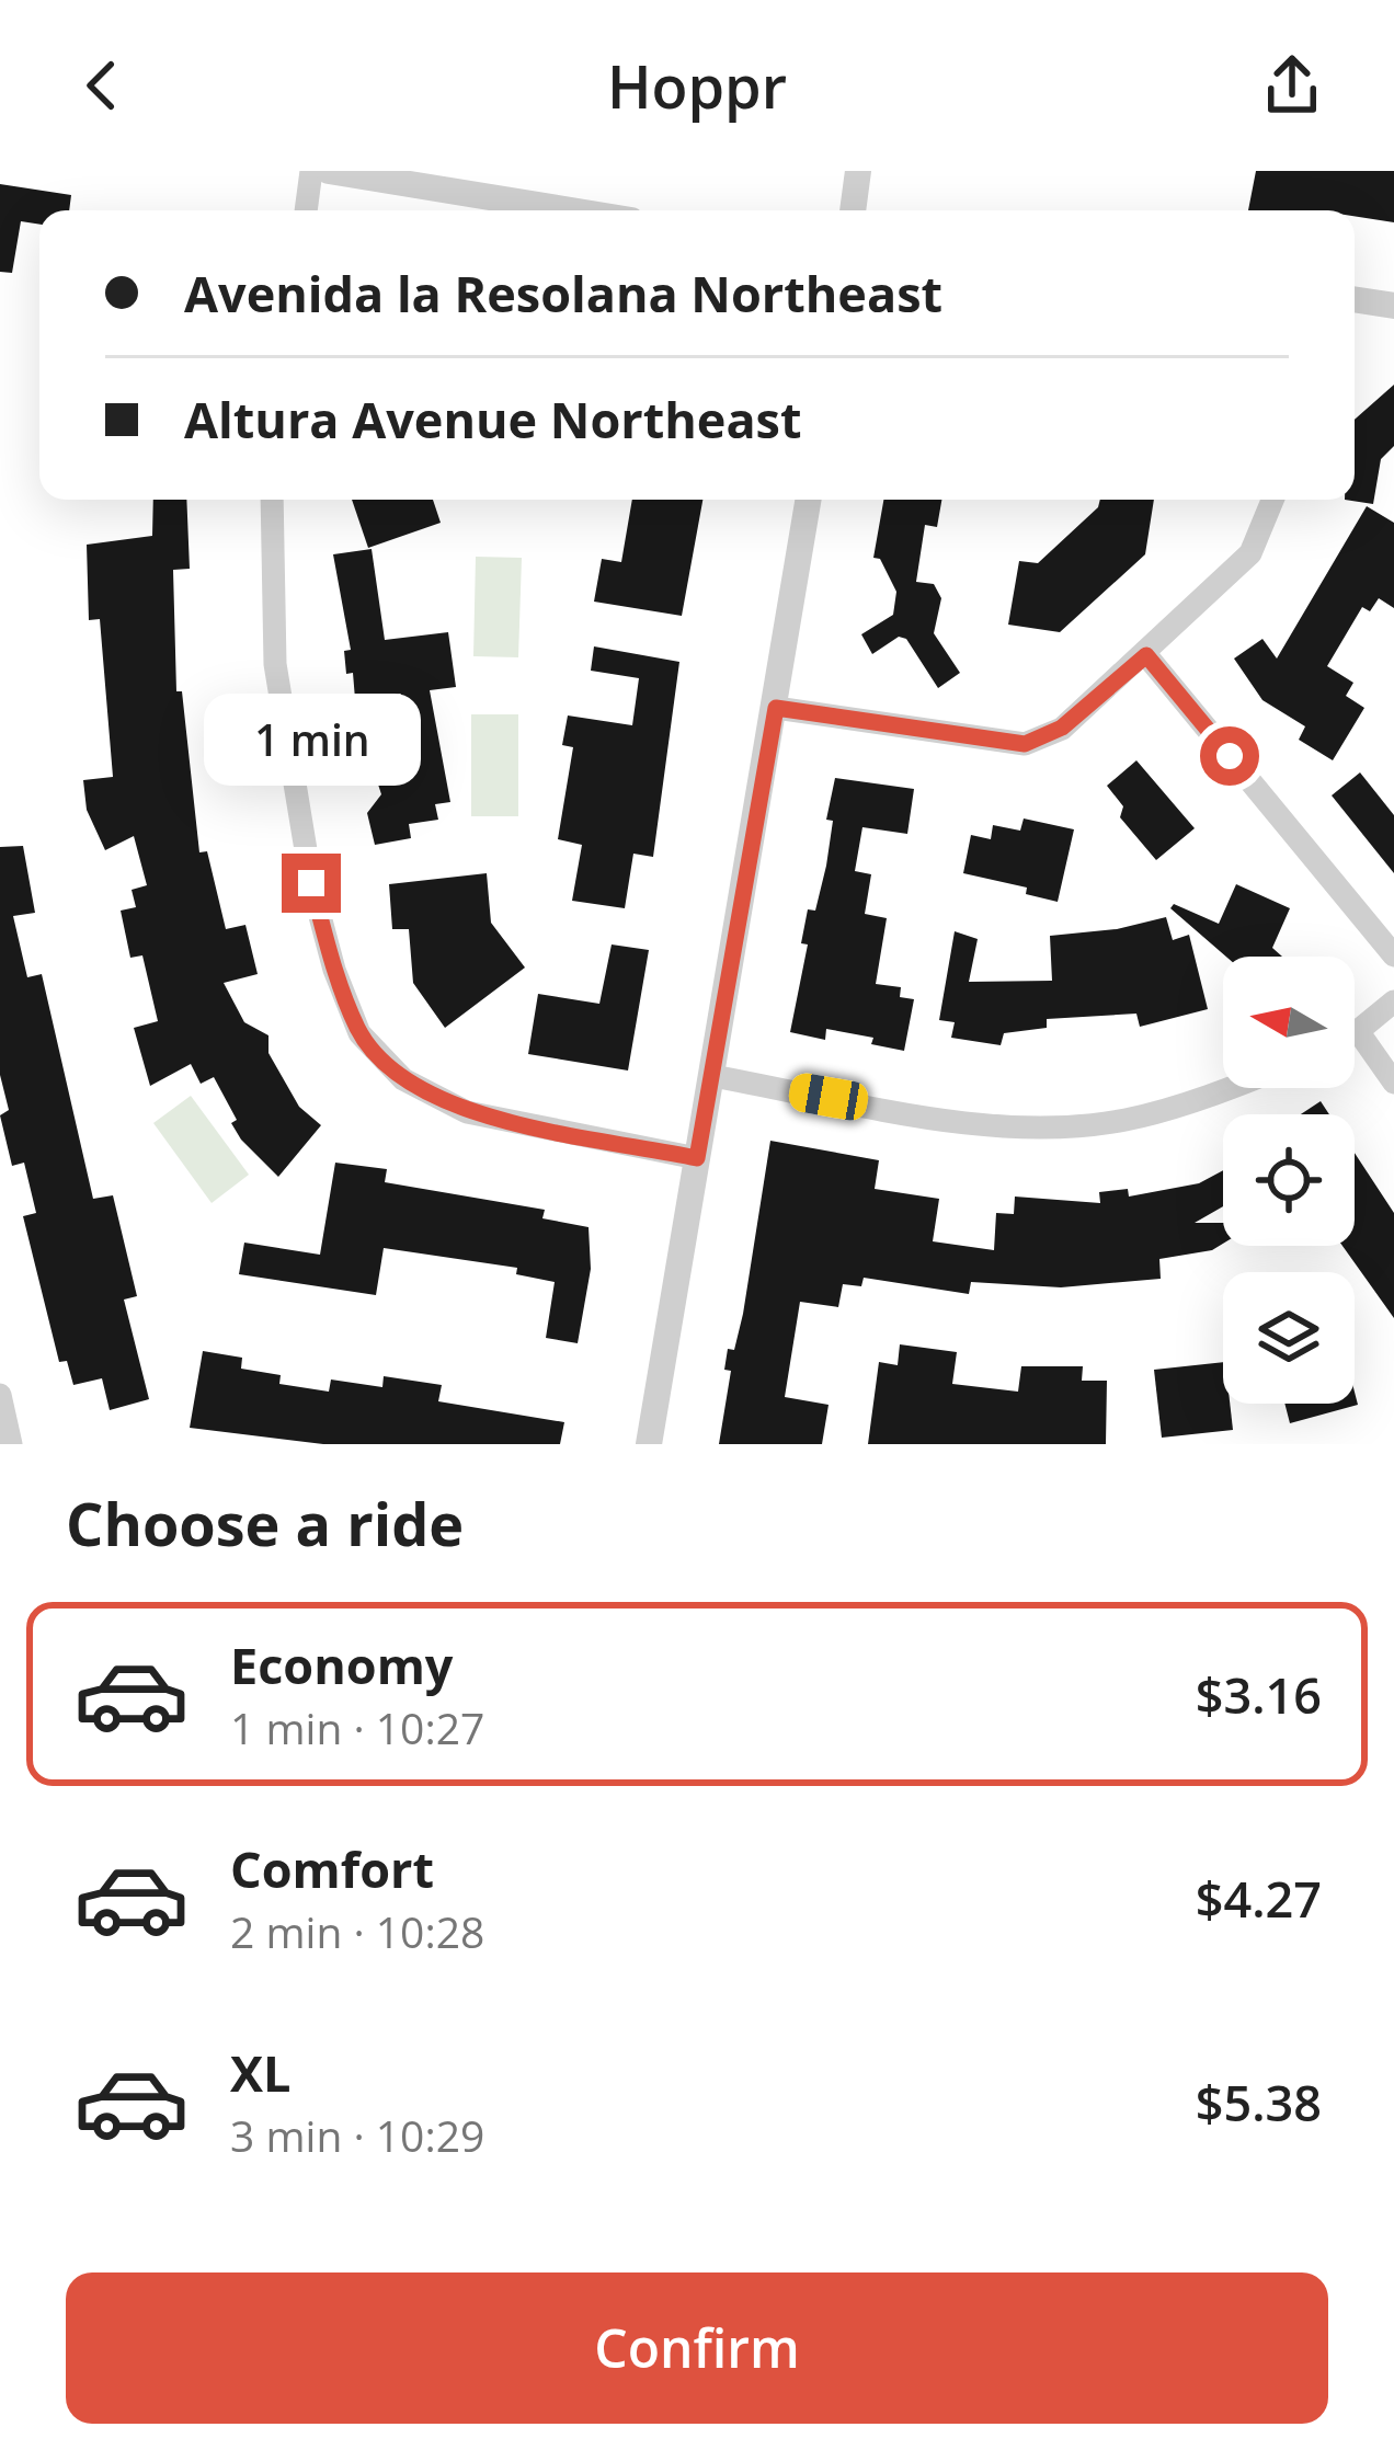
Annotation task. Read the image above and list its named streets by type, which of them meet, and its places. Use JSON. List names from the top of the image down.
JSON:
{
  "north": "left",
  "page": {
    "header": "Hoppr",
    "banner": ["Avenida la Resolana Northeast", "Altura Avenue Northeast"],
    "bubble": "1 min",
    "heading": "Choose a ride",
    "list": [
      {
        "name": "Economy",
        "note": "1 min · 10:27",
        "value": "$3.16"
      },
      {
        "name": "Comfort",
        "note": "2 min · 10:28",
        "value": "$4.27"
      },
      {
        "name": "XL",
        "note": "3 min · 10:29",
        "value": "$5.38"
      }
    ],
    "buttons": "Confirm"
  }
}
